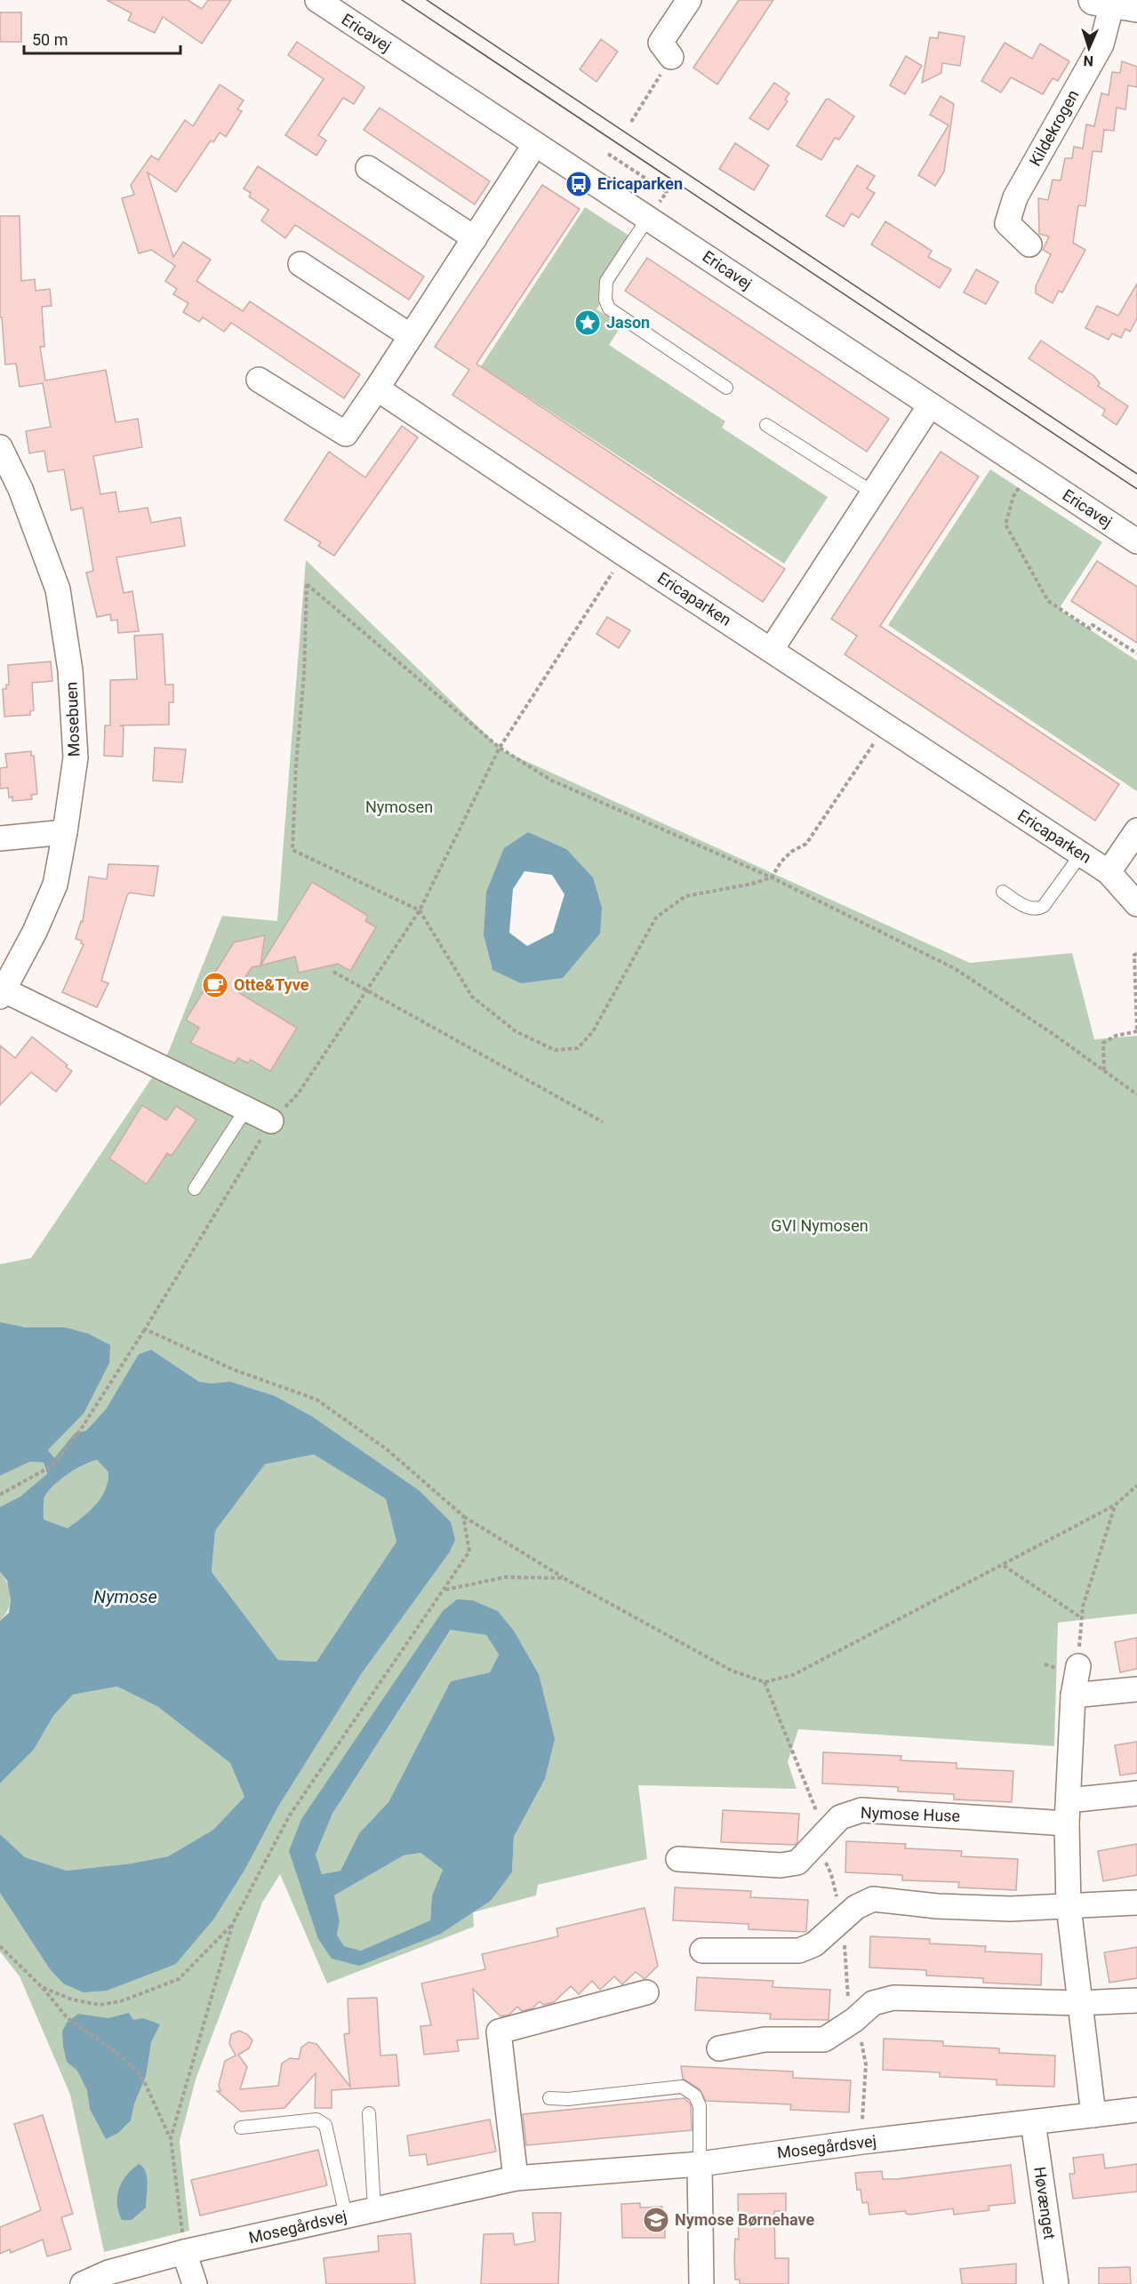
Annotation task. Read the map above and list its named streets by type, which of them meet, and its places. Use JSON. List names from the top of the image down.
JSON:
{
  "streets": {
    "street": [
      "Ericavej",
      "Kildekrogen",
      "Ericaparken",
      "Mosebuen",
      "Nymose Huse",
      "Mosegårdsvej",
      "Høvænget"
    ]
  },
  "crossings": [
    ["Mosegårdsvej", "Høvænget"]
  ],
  "water": ["Nymose"],
  "parks": ["Nymosen", "GVI Nymosen"],
  "places": {
    "bus stop": ["Ericaparken"],
    "place": ["Jason"],
    "cafe": ["Otte&Tyve"],
    "school or university": ["Nymose Børnehave"]
  },
  "scale_bar": "50 m",
  "north": "bottom"
}
